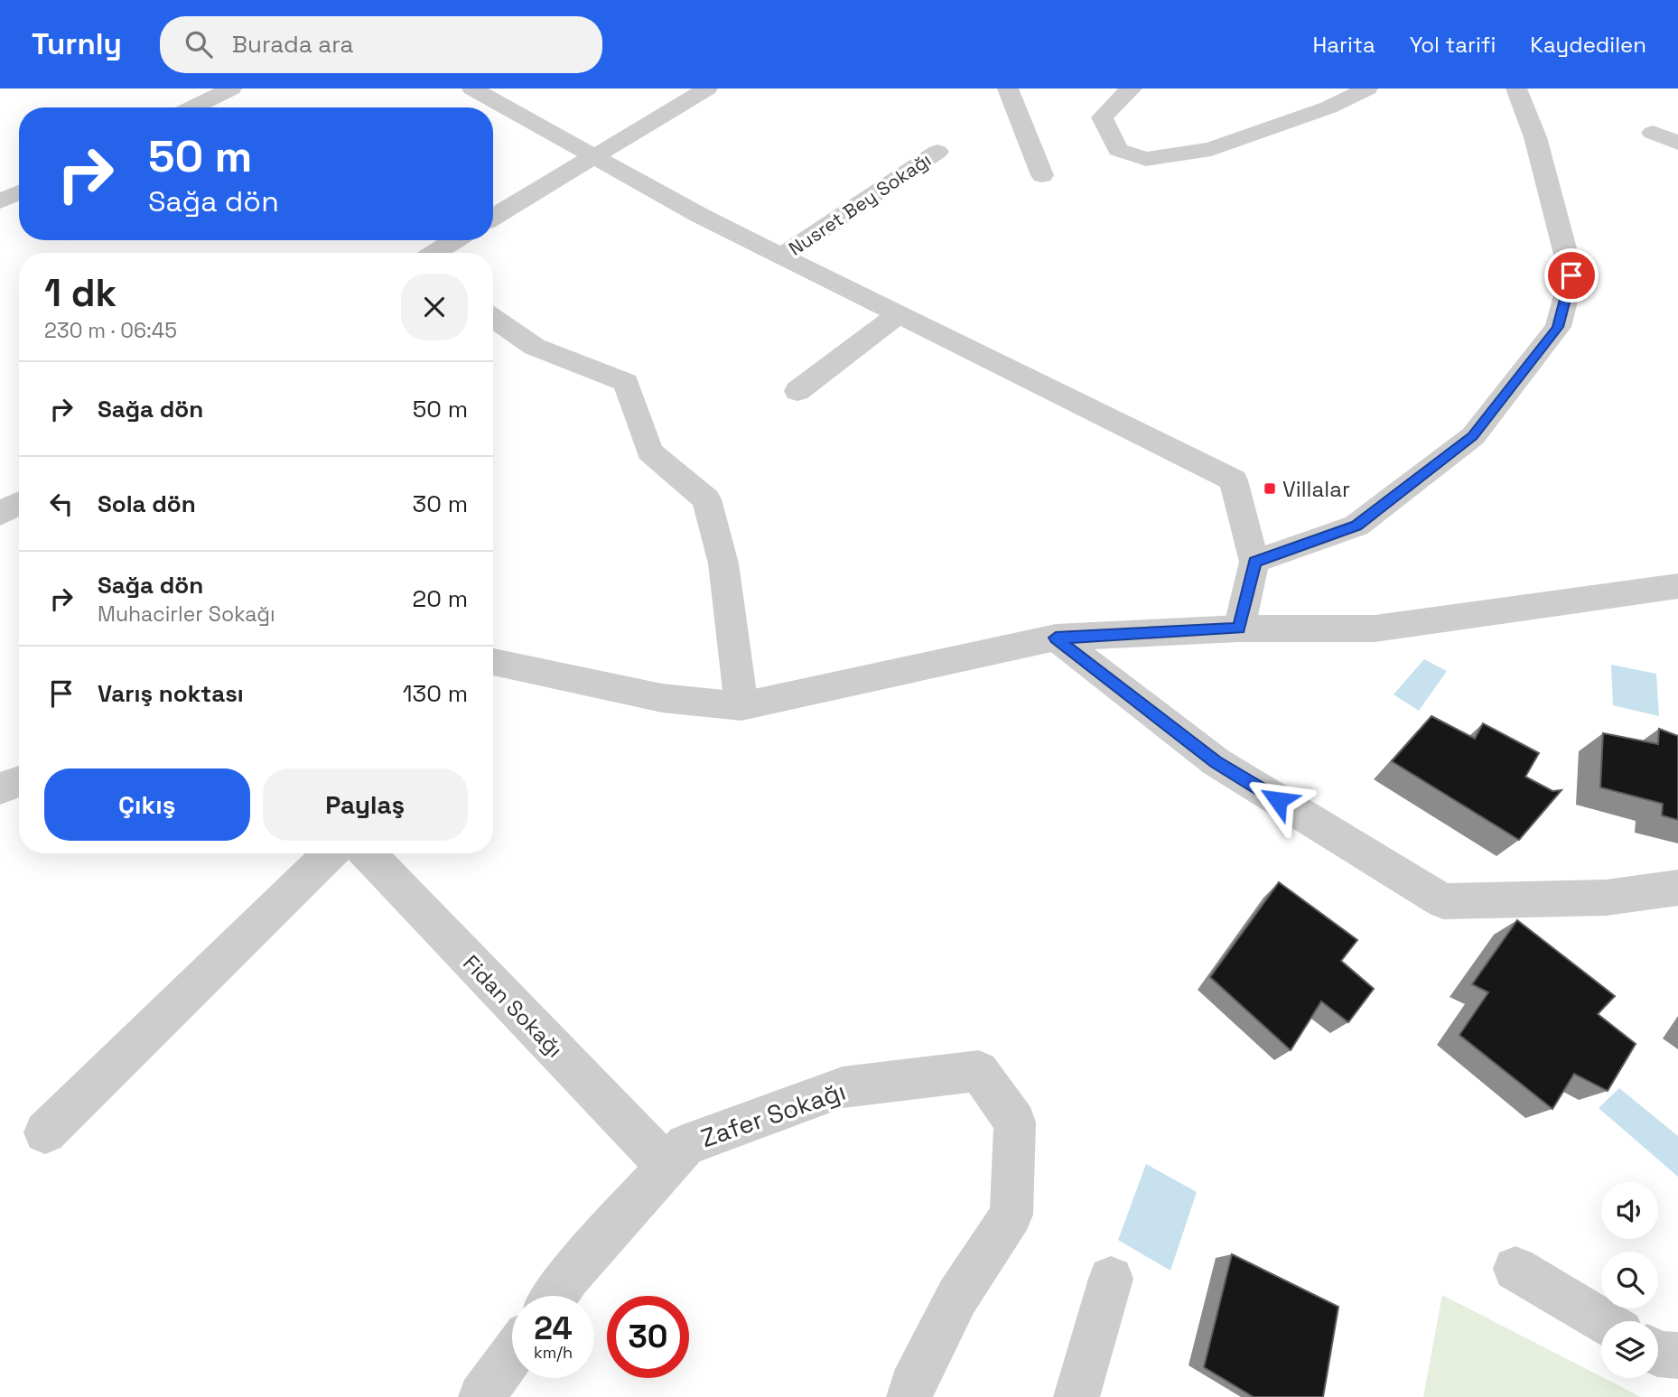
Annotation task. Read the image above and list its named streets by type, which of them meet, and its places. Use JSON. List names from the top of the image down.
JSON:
{
  "streets": {
    "street": ["Nusret Bey Sokağı", "Fidan Sokağı", "Zafer Sokağı"]
  },
  "crossings": [
    ["Fidan Sokağı", "Zafer Sokağı"]
  ],
  "places": {
    "transit": ["Villalar"]
  },
  "page": {
    "header": "Turnly",
    "search": "Burada ara",
    "nav": ["Harita", "Yol tarifi", "Kaydedilen"],
    "turn": ["50 m", "Sağa dön"],
    "heading": ["1 dk", "230 m · 06:45"],
    "list": [
      {
        "name": "Sağa dön",
        "value": "50 m"
      },
      {
        "name": "Sola dön",
        "value": "30 m"
      },
      {
        "name": "Sağa dön",
        "note": "Muhacirler Sokağı",
        "value": "20 m"
      },
      {
        "name": "Varış noktası",
        "value": "130 m"
      }
    ],
    "buttons": ["Çıkış", "Paylaş"],
    "speed": "24 km/h",
    "limit": "30"
  }
}
